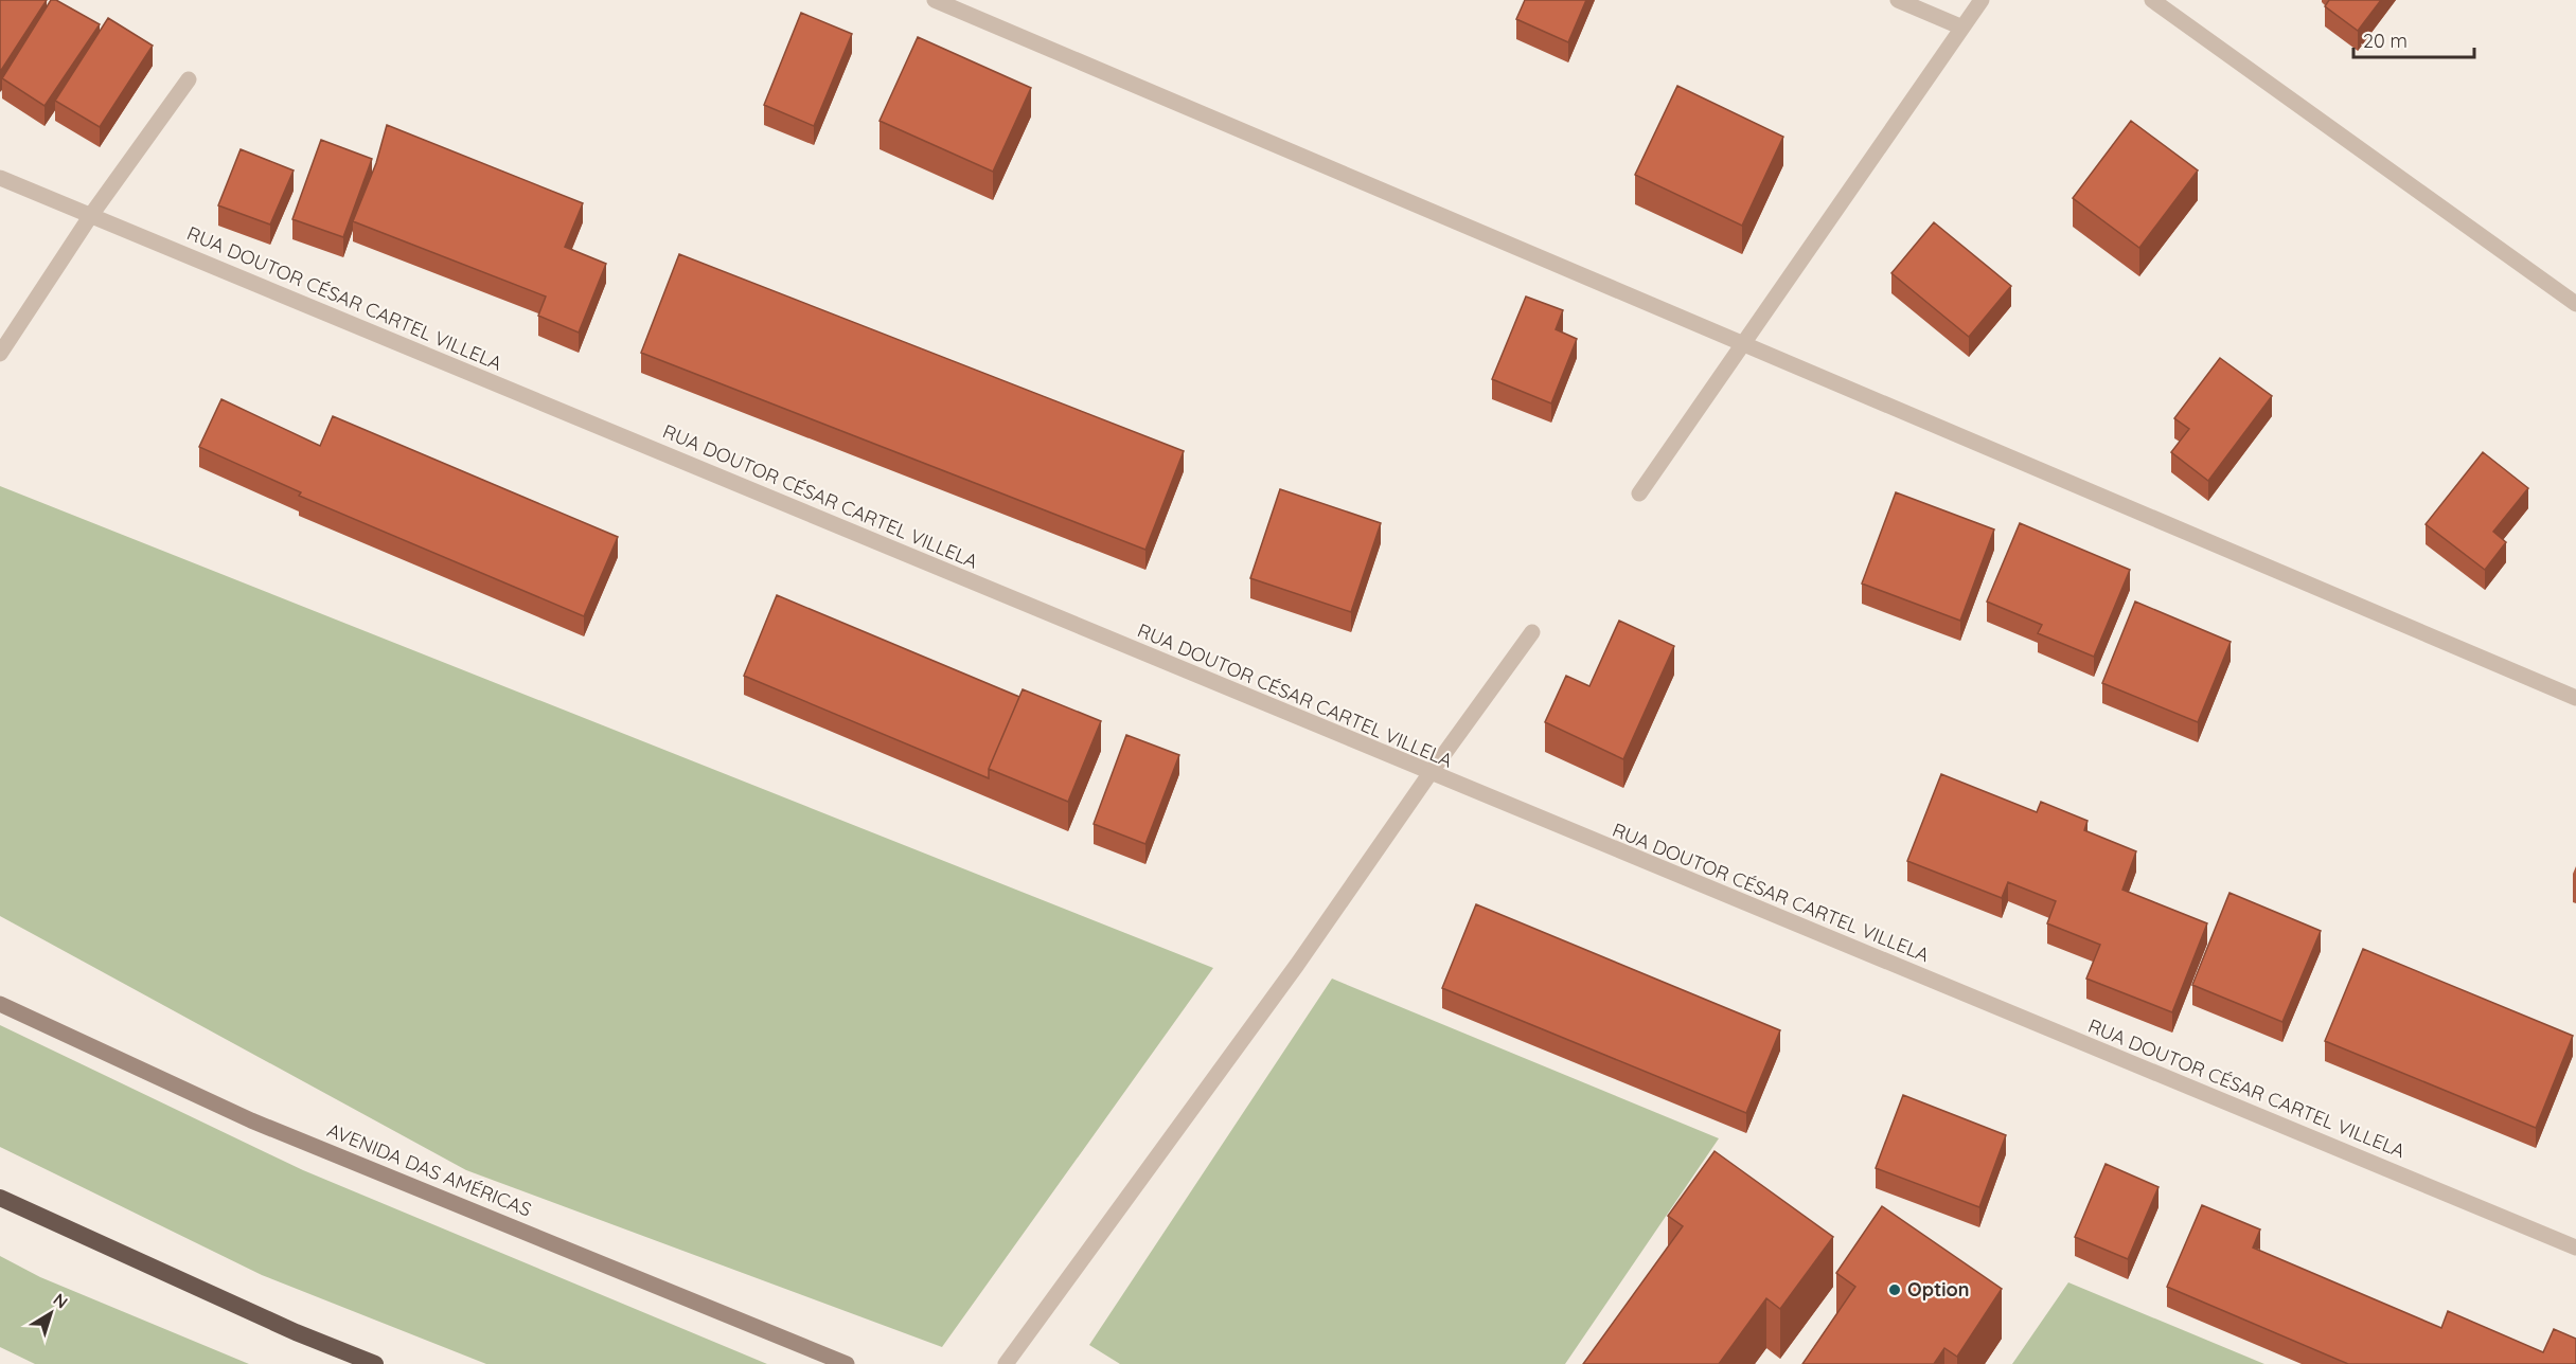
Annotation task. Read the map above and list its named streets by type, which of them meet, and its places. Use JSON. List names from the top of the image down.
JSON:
{
  "streets": {
    "main road": ["AVENIDA DAS AMÉRICAS"],
    "street": ["RUA DOUTOR CÉSAR CARTEL VILLELA"]
  },
  "places": ["Option"],
  "scale_bar": "20 m",
  "north": "top right"
}
